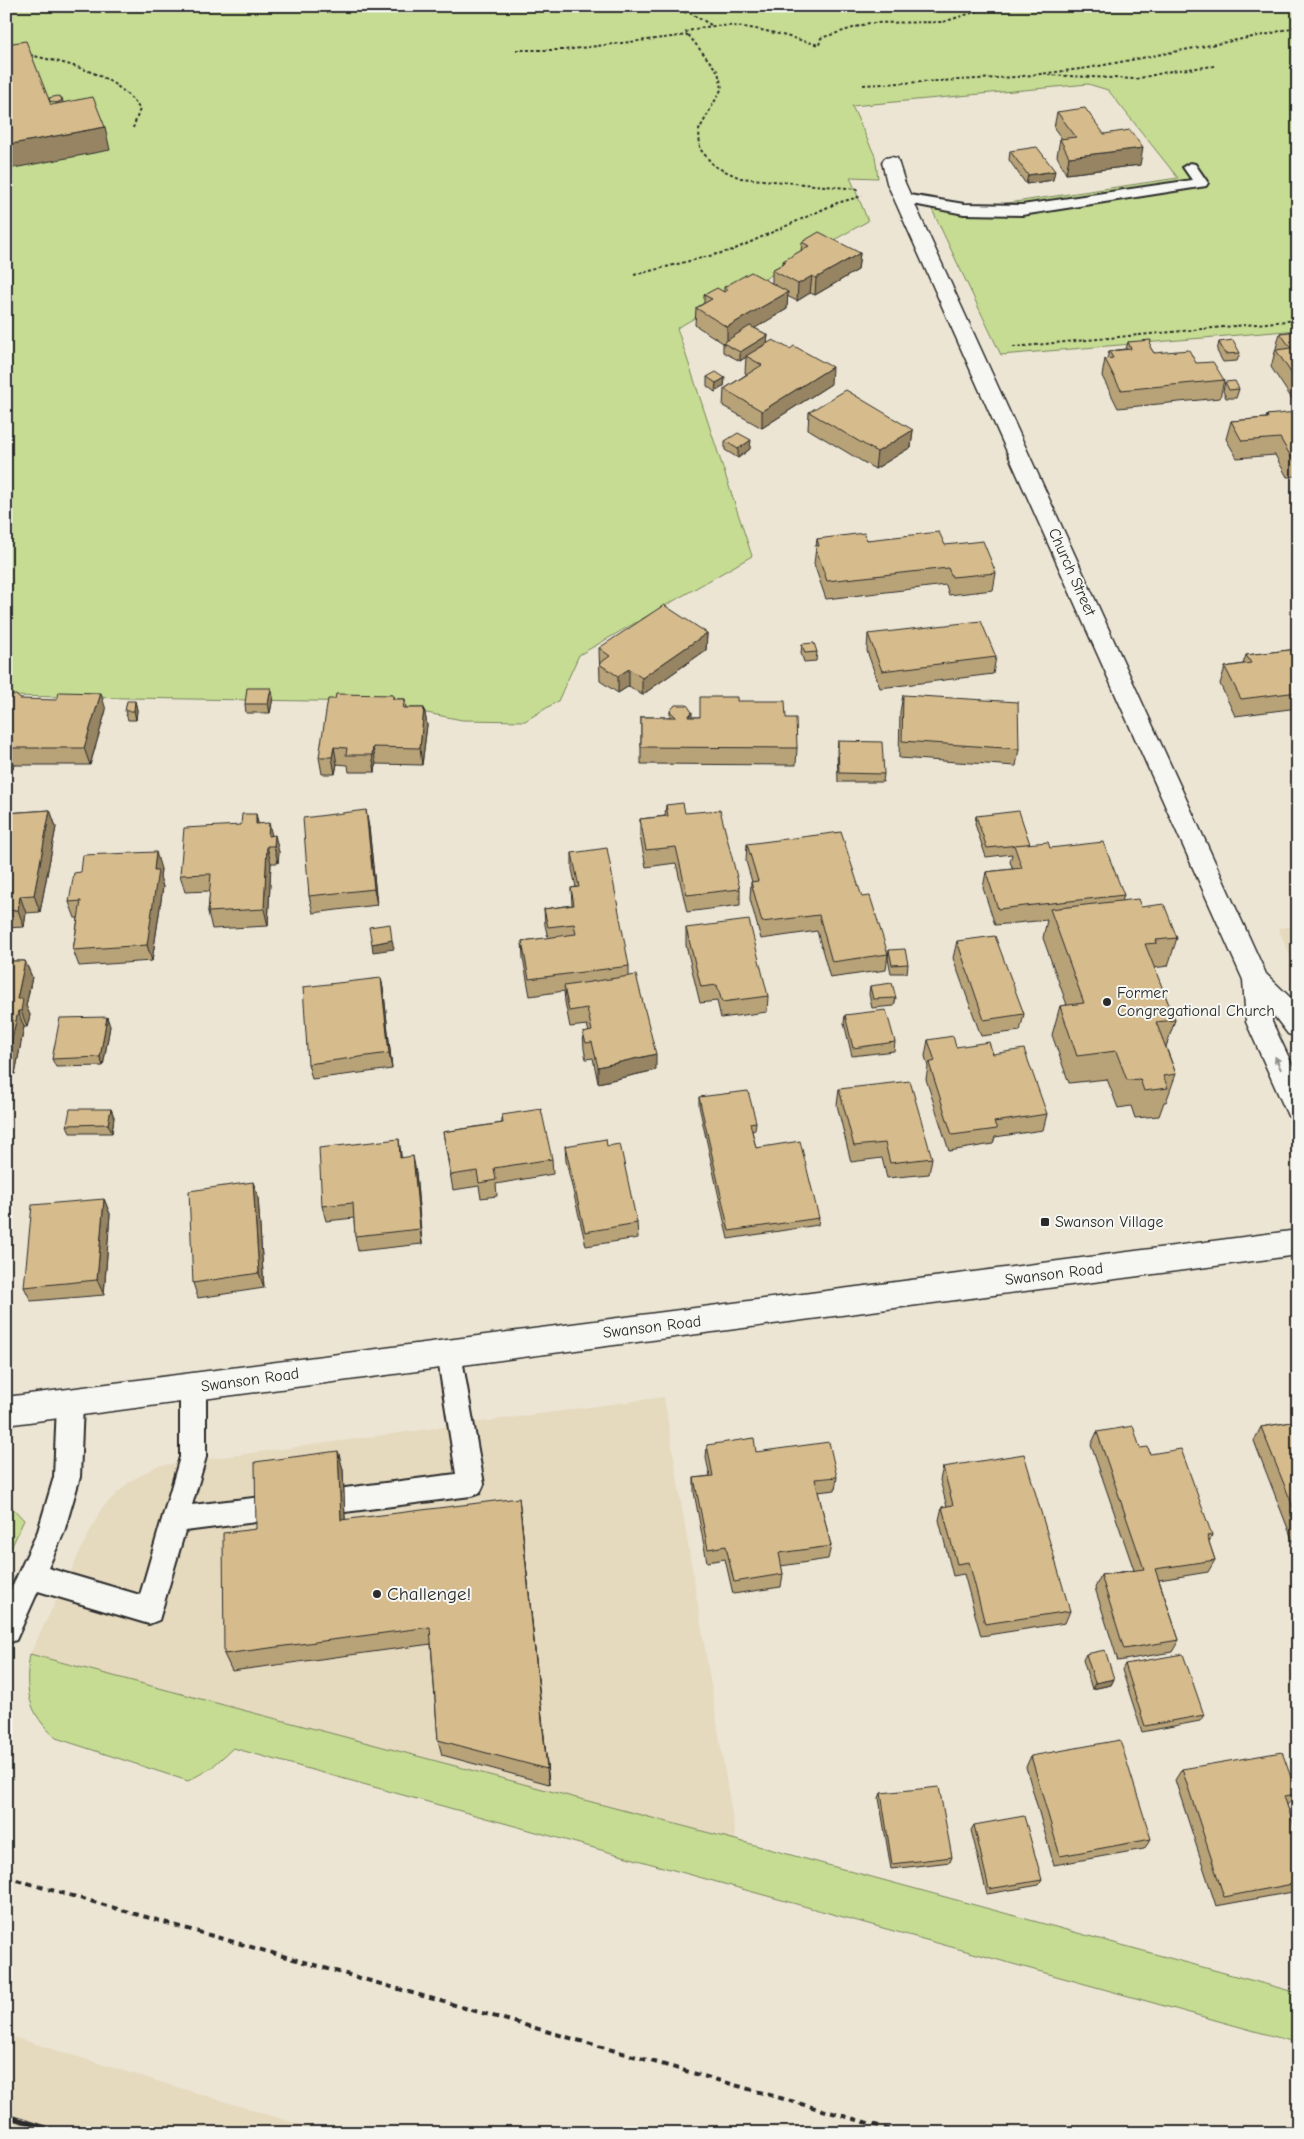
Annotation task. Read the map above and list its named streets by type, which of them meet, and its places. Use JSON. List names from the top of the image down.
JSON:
{
  "streets": {
    "street": ["Church Street", "Swanson Road"]
  },
  "places": {
    "other": ["Former Congregational Church", "Challenge!"],
    "transit": ["Swanson Village"]
  }
}
